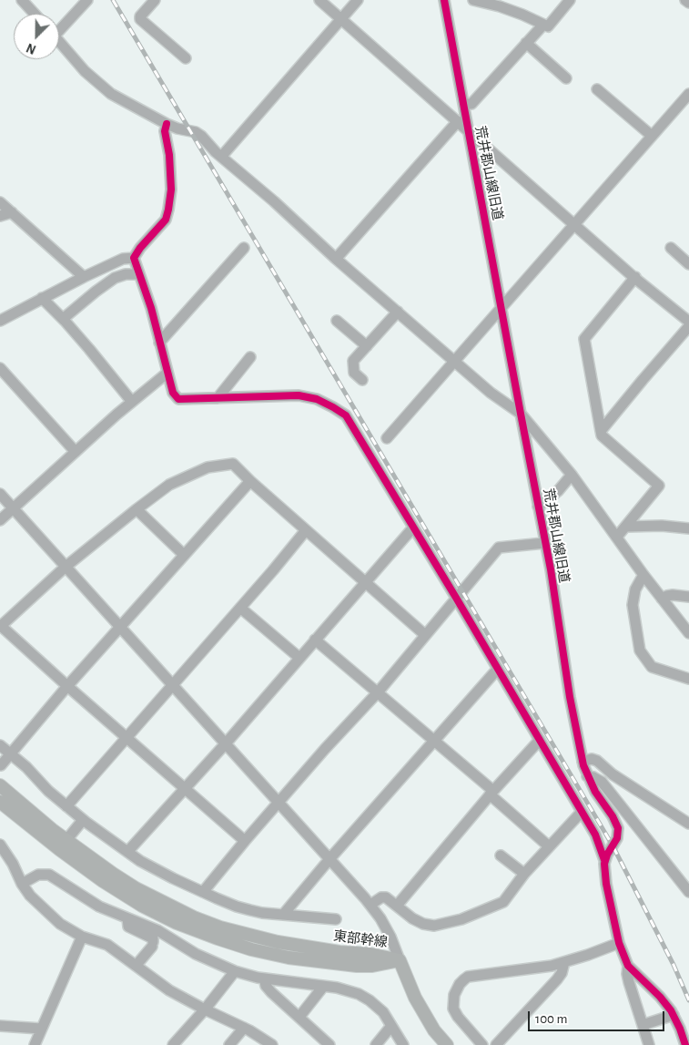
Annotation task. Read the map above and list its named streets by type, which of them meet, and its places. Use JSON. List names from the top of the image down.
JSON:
{
  "streets": {
    "main road": ["東部幹線"],
    "street": ["荒井郡山線旧道"]
  },
  "scale_bar": "100 m",
  "north": "bottom left"
}
